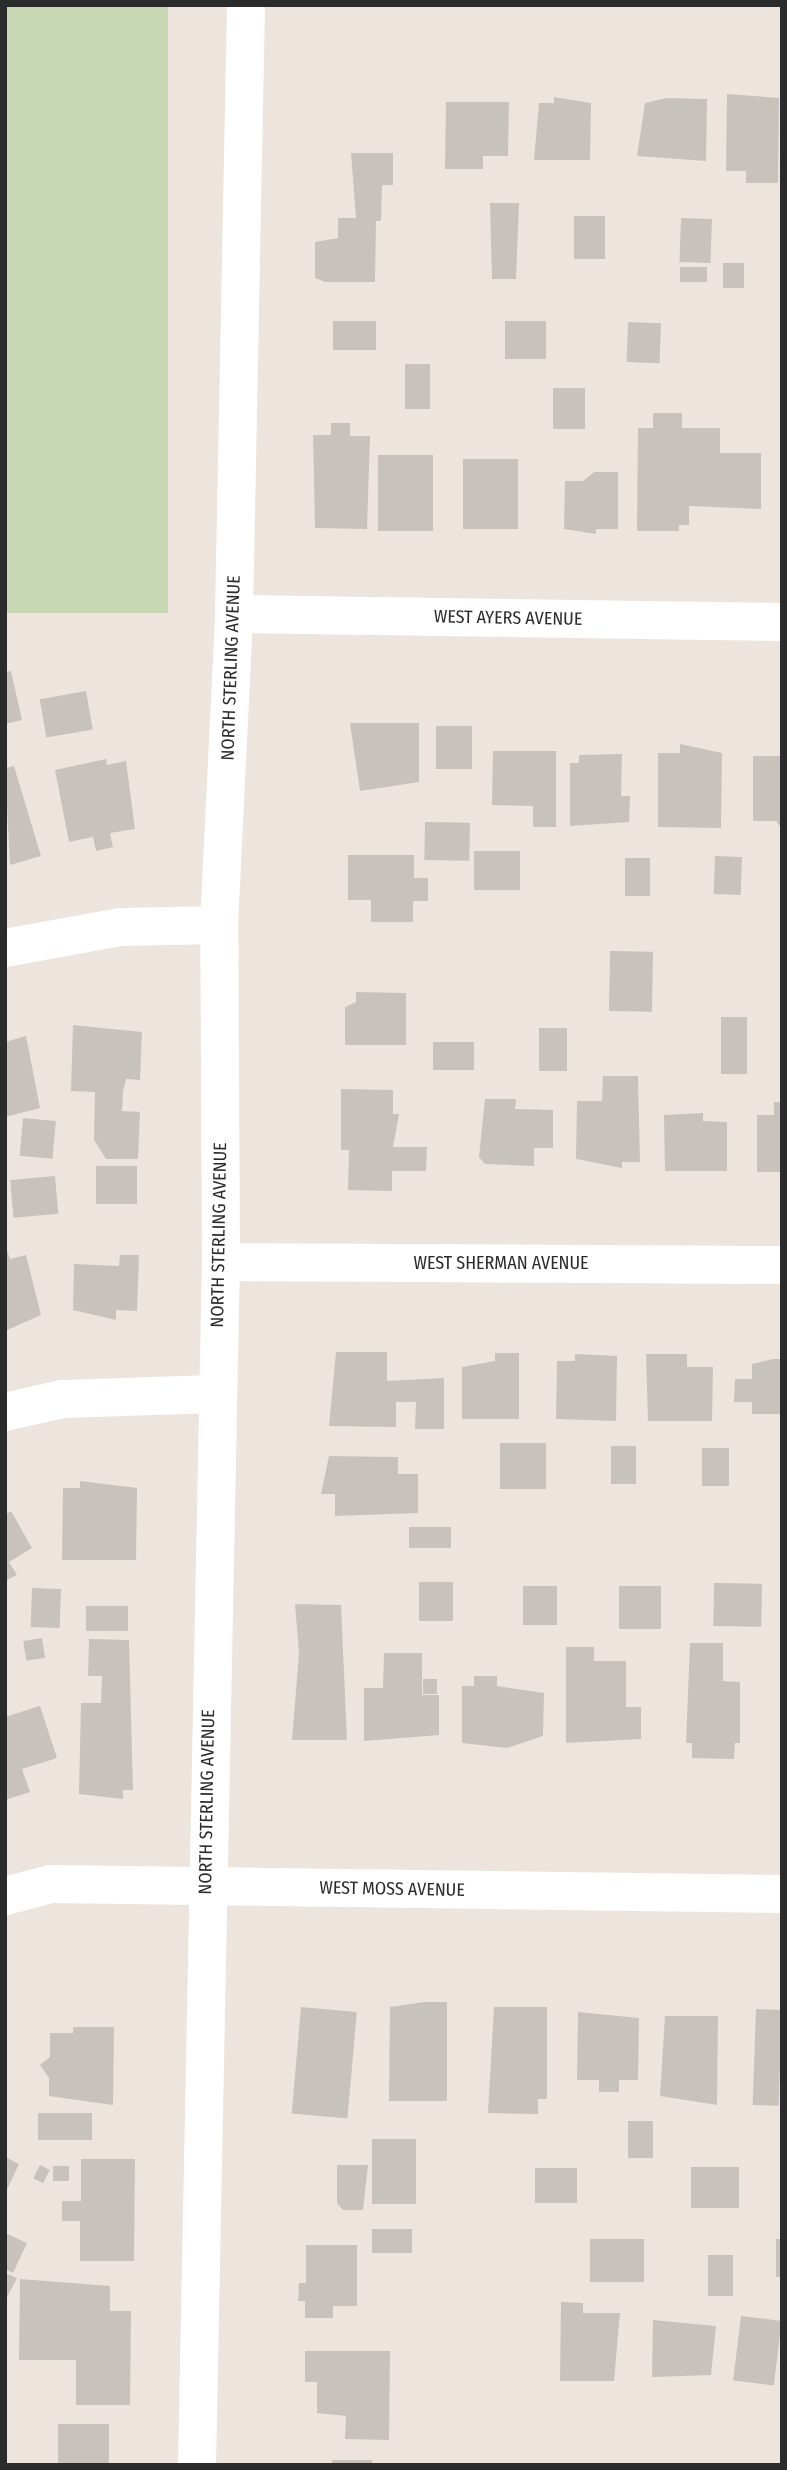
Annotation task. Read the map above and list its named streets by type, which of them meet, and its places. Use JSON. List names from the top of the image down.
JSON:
{
  "streets": {
    "street": [
      "WEST AYERS AVENUE",
      "NORTH STERLING AVENUE",
      "WEST SHERMAN AVENUE",
      "WEST MOSS AVENUE"
    ]
  },
  "crossings": [
    ["WEST AYERS AVENUE", "NORTH STERLING AVENUE"],
    ["NORTH STERLING AVENUE", "WEST SHERMAN AVENUE"],
    ["NORTH STERLING AVENUE", "WEST MOSS AVENUE"]
  ]
}
